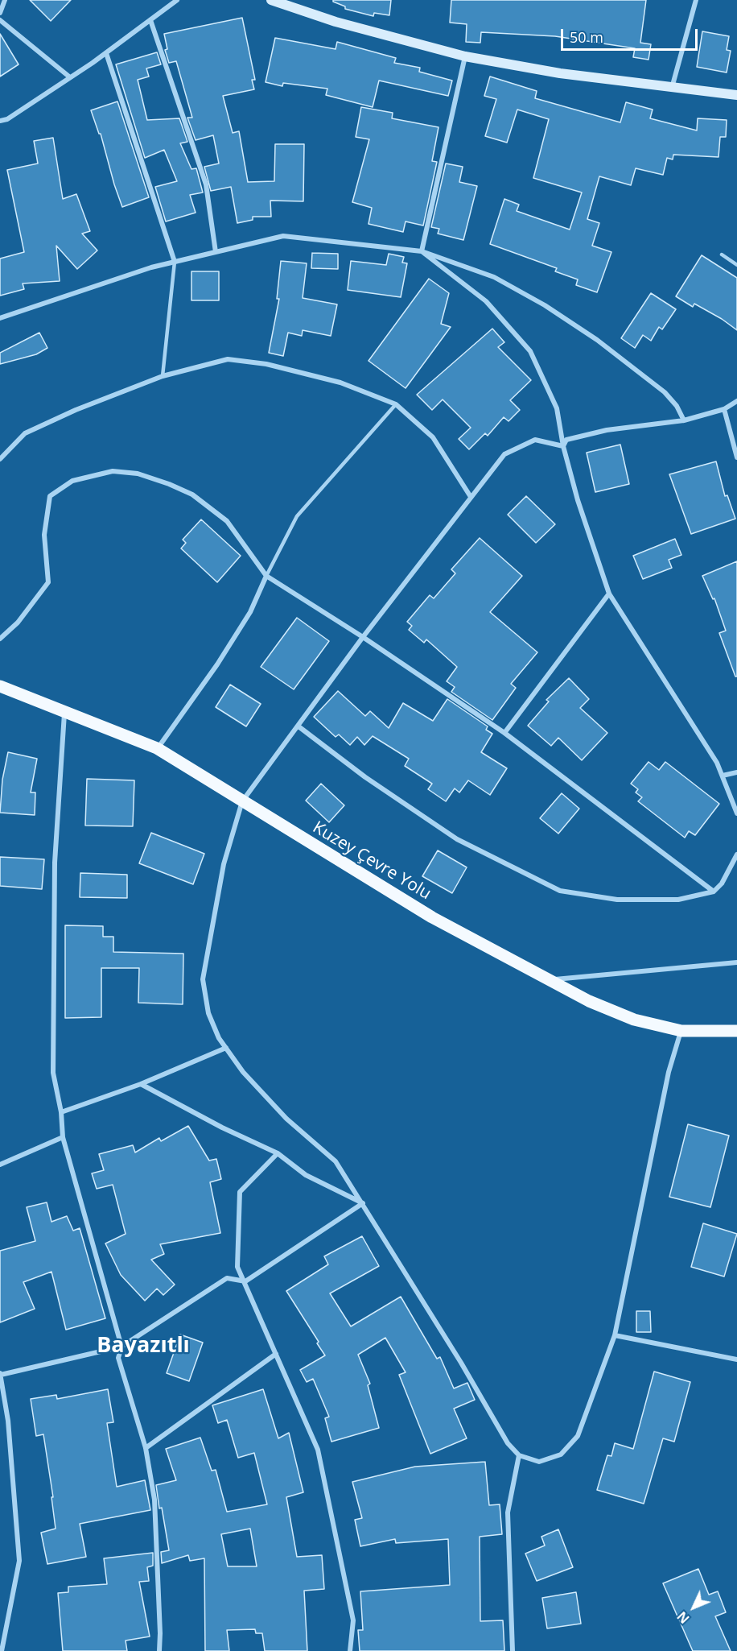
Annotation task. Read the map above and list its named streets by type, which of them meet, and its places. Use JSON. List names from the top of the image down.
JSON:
{
  "streets": {
    "main road": ["Kuzey Çevre Yolu"]
  },
  "districts": ["Bayazıtlı"],
  "scale_bar": "50 m",
  "north": "bottom left"
}
